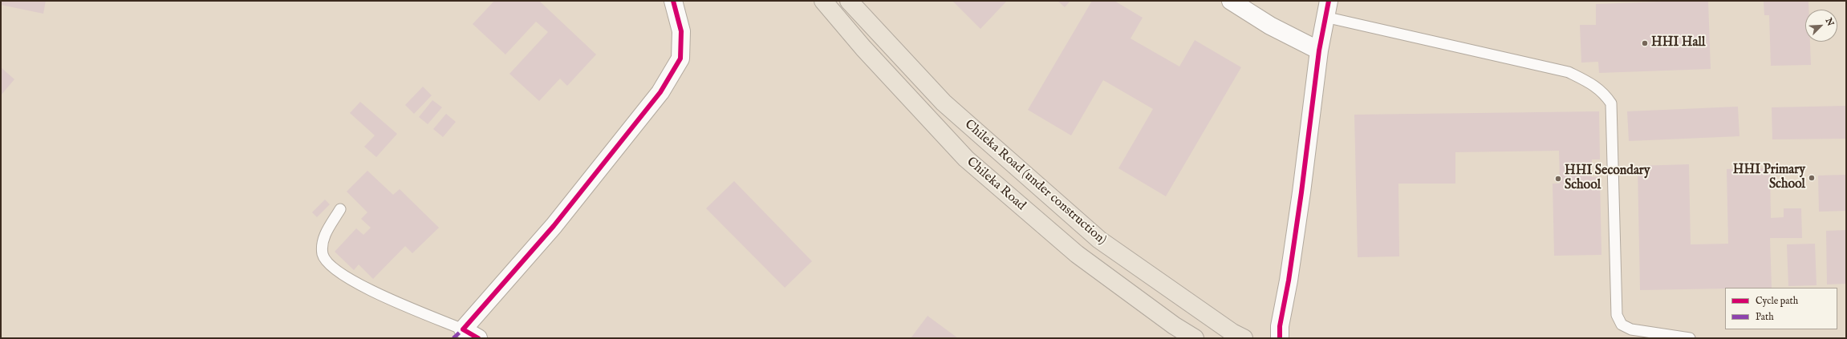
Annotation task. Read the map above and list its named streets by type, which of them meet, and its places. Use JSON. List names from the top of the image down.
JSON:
{
  "streets": {
    "highway": ["Chileka Road (under construction)", "Chileka Road"]
  },
  "places": ["HHI Hall", "HHI Primary School", "HHI Secondary School"],
  "legend": ["Cycle path", "Path"],
  "north": "top right"
}
